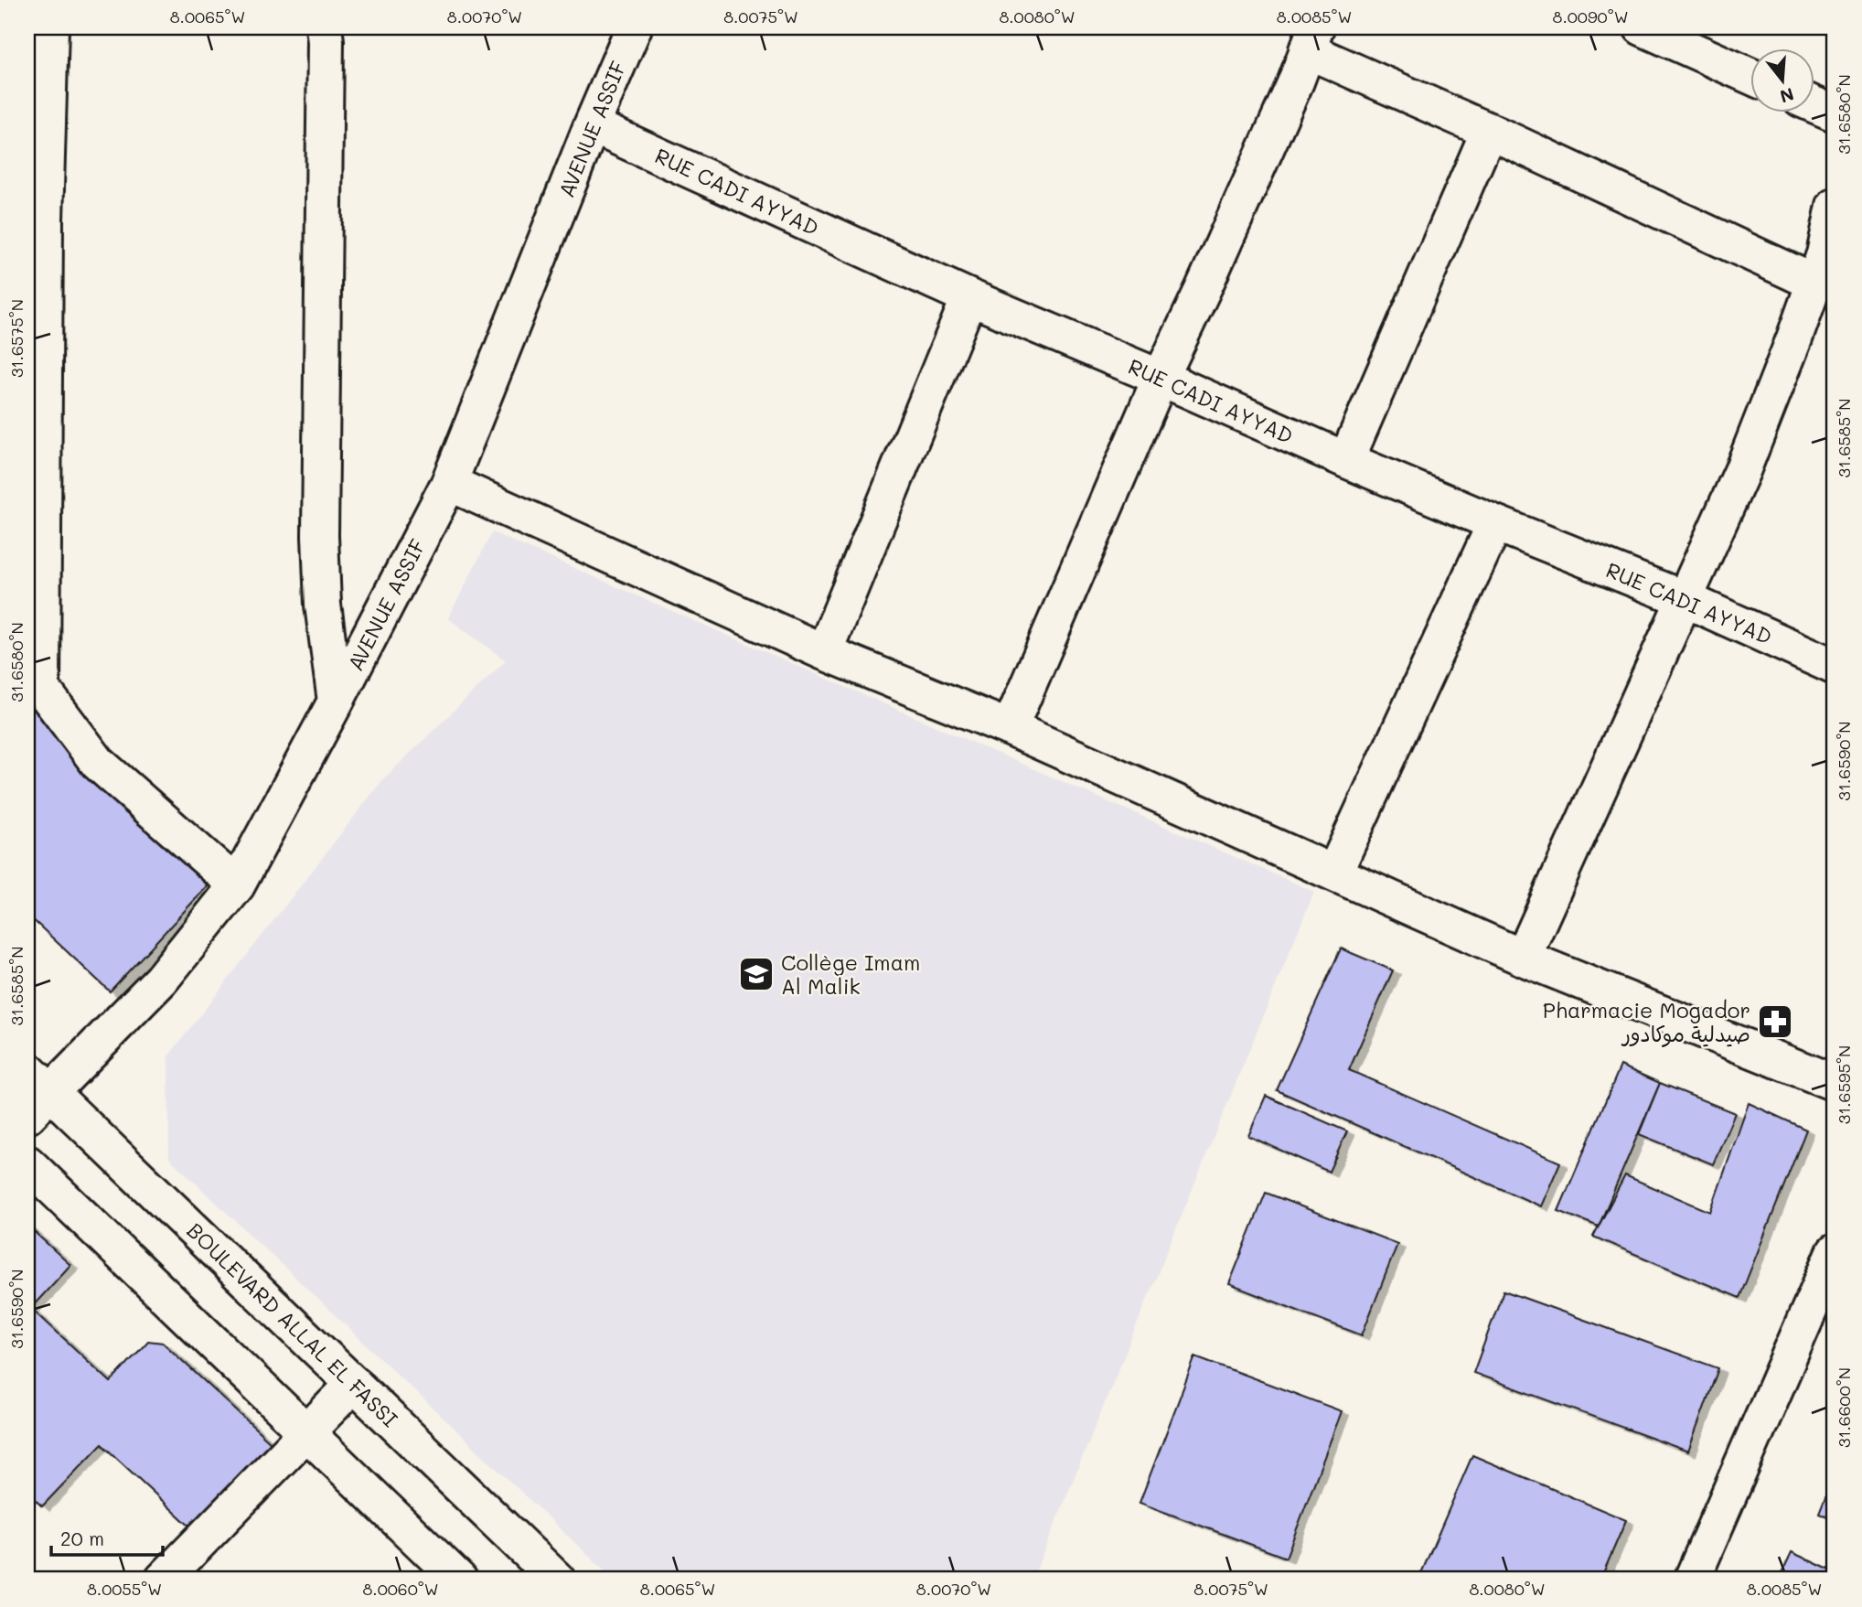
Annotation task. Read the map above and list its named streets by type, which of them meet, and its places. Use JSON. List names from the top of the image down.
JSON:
{
  "streets": {
    "street": ["AVENUE ASSIF", "RUE CADI AYYAD", "BOULEVARD ALLAL EL FASSI"]
  },
  "crossings": [
    ["AVENUE ASSIF", "RUE CADI AYYAD"],
    ["AVENUE ASSIF", "BOULEVARD ALLAL EL FASSI"]
  ],
  "places": {
    "school or university": ["Collège Imam Al Malik"],
    "pharmacy": ["Pharmacie Mogador صيدلية موكادور"]
  },
  "scale_bar": "20 m",
  "north": "bottom",
  "coordinates": [
    "8.0065°W",
    "8.0070°W",
    "8.0075°W",
    "8.0080°W",
    "8.0085°W",
    "8.0090°W",
    "31.6580°N",
    "31.6575°N",
    "31.6585°N",
    "31.6590°N",
    "31.6595°N",
    "31.6600°N",
    "8.0055°W",
    "8.0060°W"
  ]
}
